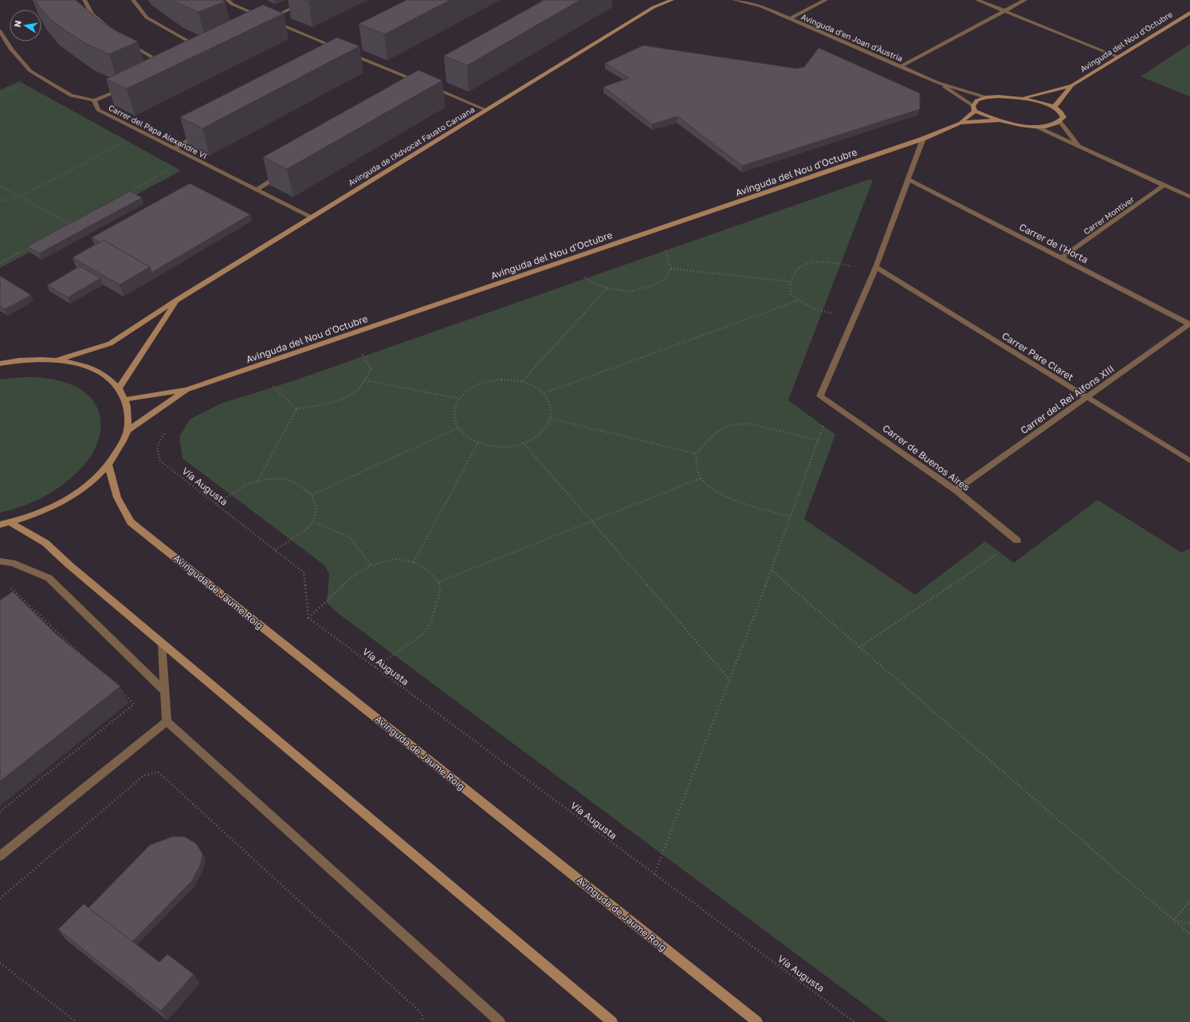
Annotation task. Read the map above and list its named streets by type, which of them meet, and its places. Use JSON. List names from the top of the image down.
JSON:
{
  "streets": {
    "street": [
      "Avinguda d'en Joan d'Àustria",
      "Avinguda del Nou d'Octubre",
      "Carrer del Papa Alexandre VI",
      "Avinguda de l'Advocat Fausto Caruana",
      "Carrer Montiver",
      "Carrer de l'Horta",
      "Carrer Pare Claret",
      "Carrer del Rei Alfons XIII",
      "Carrer de Buenos Aires",
      "Avinguda de Jaume Roig"
    ],
    "path": ["Vía Augusta"]
  },
  "crossings": [
    ["Avinguda d'en Joan d'Àustria", "Avinguda del Nou d'Octubre"],
    ["Avinguda del Nou d'Octubre", "Vía Augusta"],
    ["Carrer del Papa Alexandre VI", "Avinguda de l'Advocat Fausto Caruana"],
    ["Carrer Montiver", "Carrer de l'Horta"],
    ["Carrer de l'Horta", "Carrer del Rei Alfons XIII"],
    ["Carrer Pare Claret", "Carrer del Rei Alfons XIII"],
    ["Carrer del Rei Alfons XIII", "Carrer de Buenos Aires"]
  ],
  "north": "left"
}
